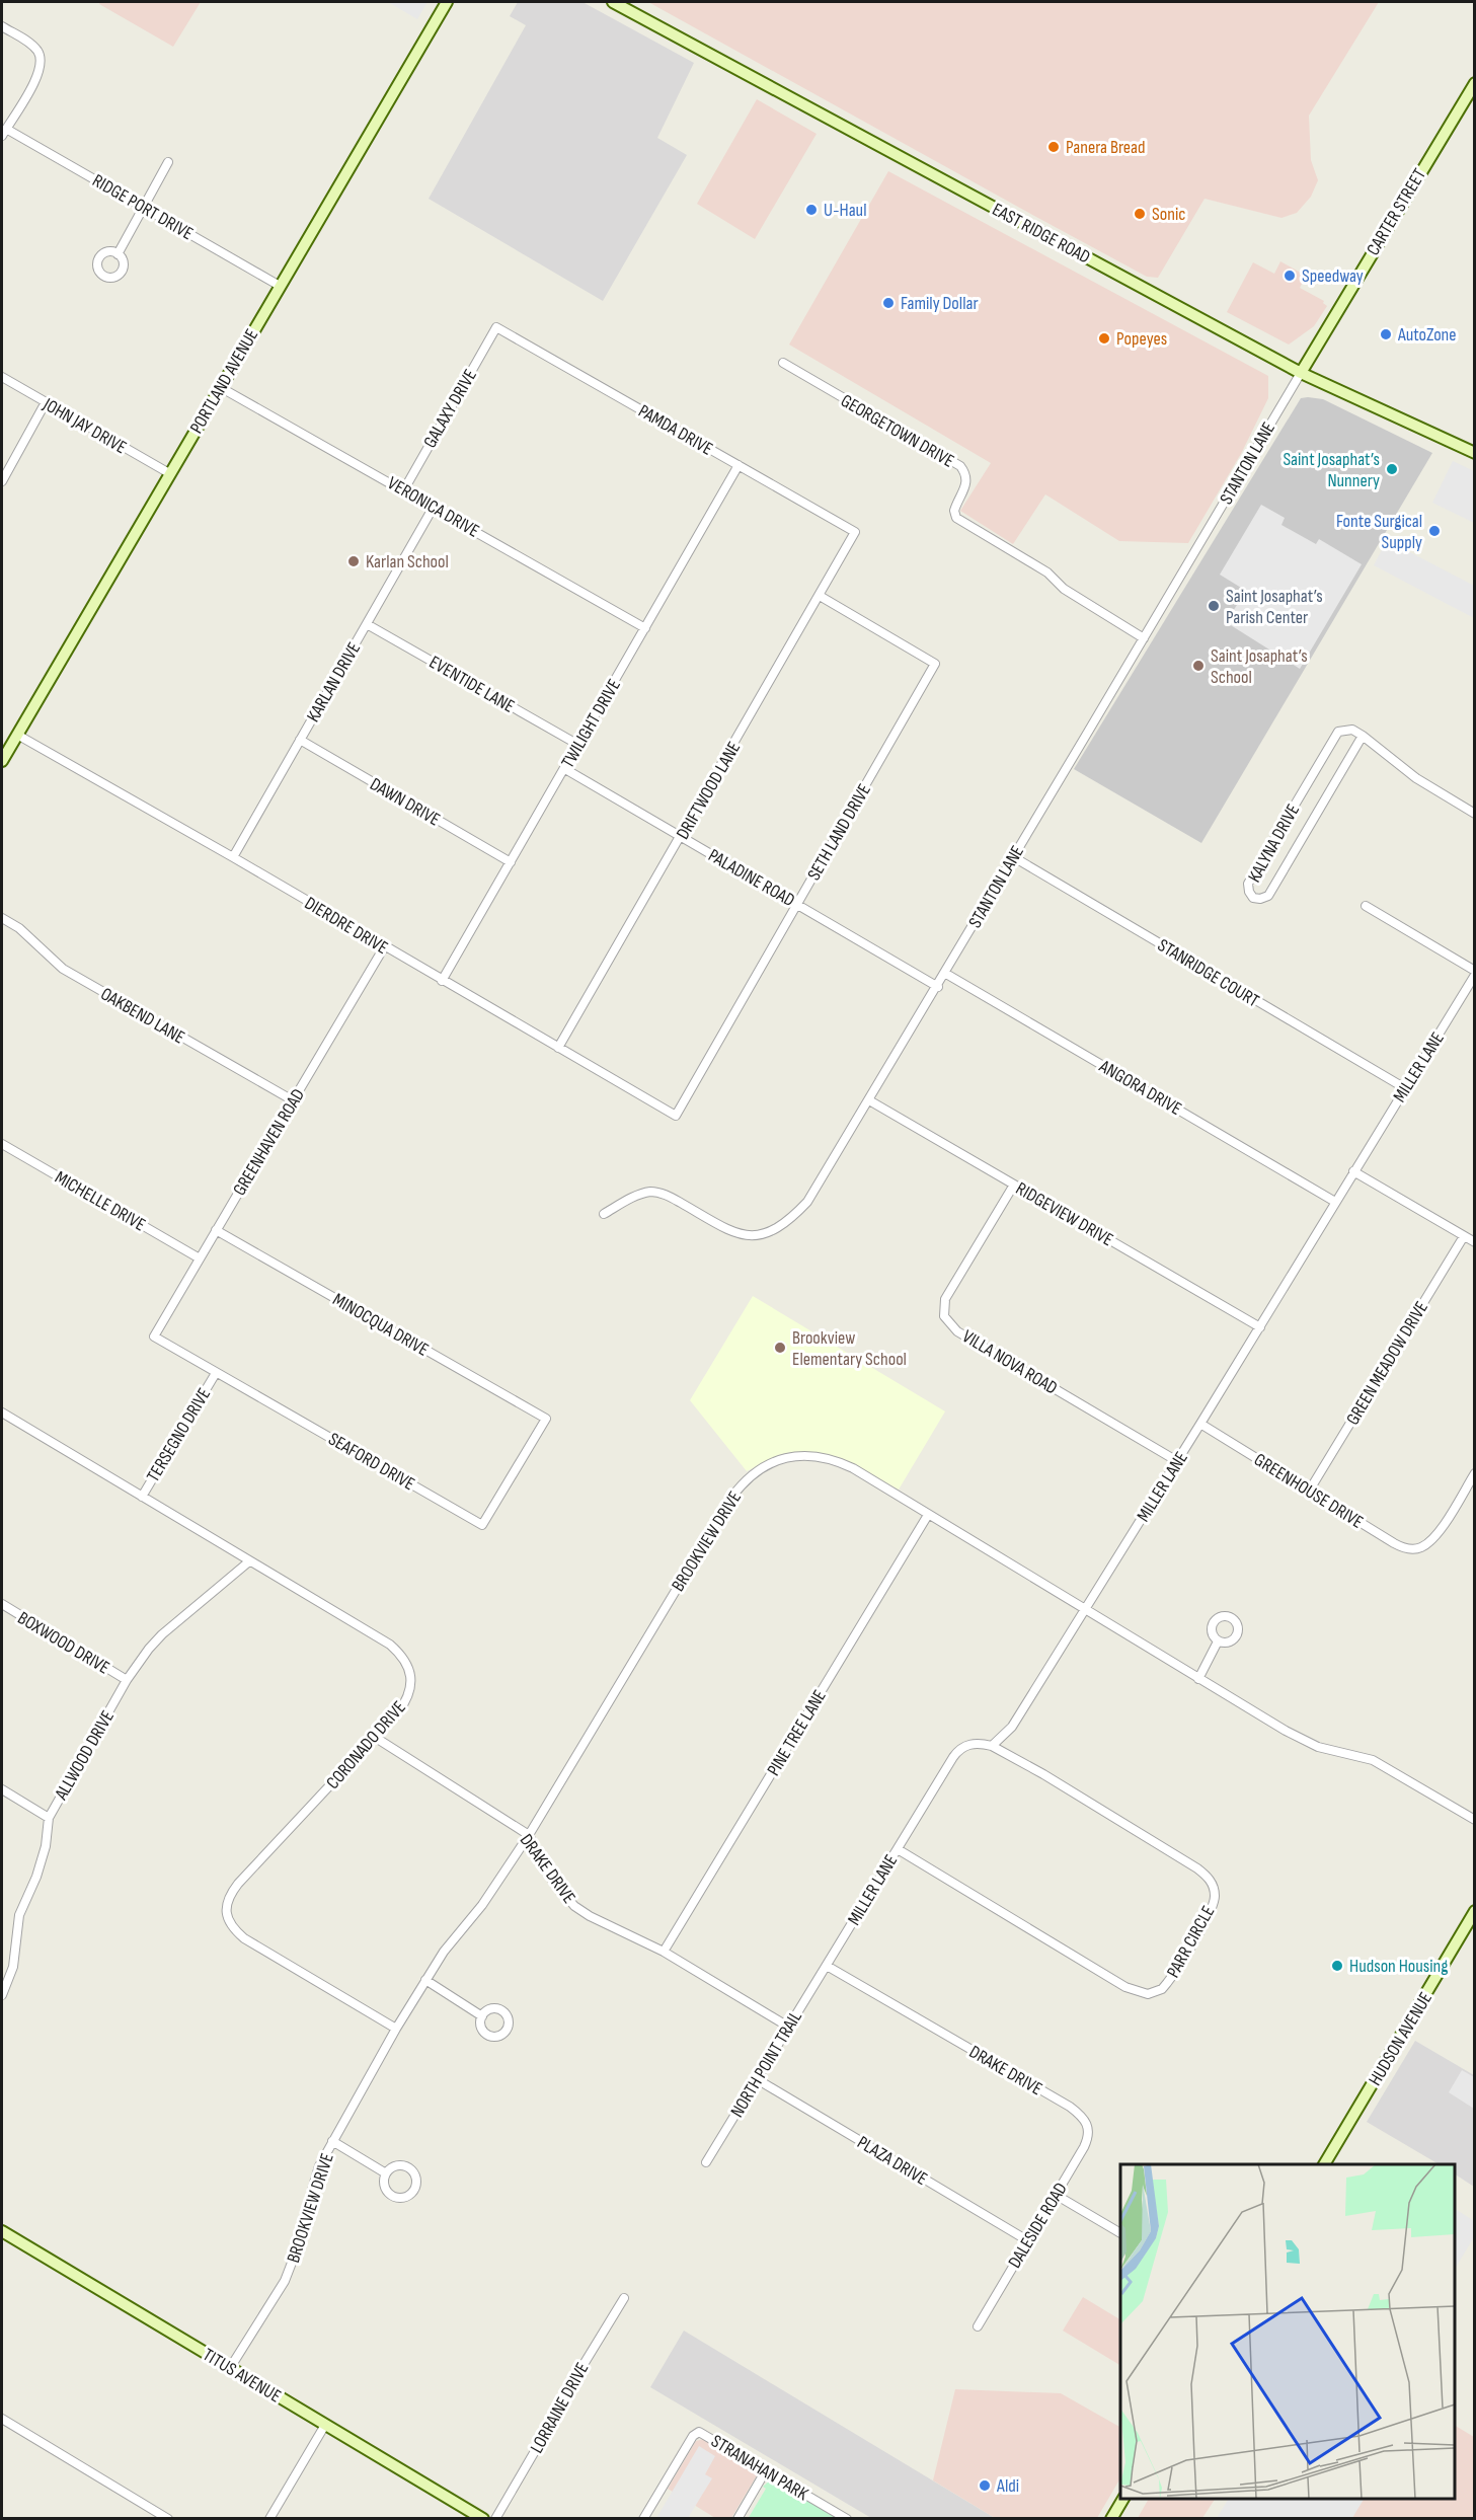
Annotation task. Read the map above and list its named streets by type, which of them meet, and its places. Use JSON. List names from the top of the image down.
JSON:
{
  "streets": {
    "main road": [
      "CARTER STREET",
      "EAST RIDGE ROAD",
      "PORTLAND AVENUE",
      "HUDSON AVENUE",
      "TITUS AVENUE"
    ],
    "street": [
      "RIDGE PORT DRIVE",
      "GALAXY DRIVE",
      "JOHN JAY DRIVE",
      "PAMDA DRIVE",
      "GEORGETOWN DRIVE",
      "STANTON LANE",
      "VERONICA DRIVE",
      "KARLAN DRIVE",
      "EVENTIDE LANE",
      "TWILIGHT DRIVE",
      "DRIFTWOOD LANE",
      "DAWN DRIVE",
      "SETH LAND DRIVE",
      "KALYNA DRIVE",
      "PALADINE ROAD",
      "DIERDRE DRIVE",
      "STANRIDGE COURT",
      "OAKBEND LANE",
      "MILLER LANE",
      "ANGORA DRIVE",
      "GREENHAVEN ROAD",
      "MICHELLE DRIVE",
      "RIDGEVIEW DRIVE",
      "MINOCQUA DRIVE",
      "VILLA NOVA ROAD",
      "GREEN MEADOW DRIVE",
      "TERSEGNO DRIVE",
      "SEAFORD DRIVE",
      "GREENHOUSE DRIVE",
      "BROOKVIEW DRIVE",
      "BOXWOOD DRIVE",
      "PINE TREE LANE",
      "CORONADO DRIVE",
      "ALLWOOD DRIVE",
      "DRAKE DRIVE",
      "PARR CIRCLE",
      "NORTH POINT TRAIL",
      "PLAZA DRIVE",
      "DALESIDE ROAD",
      "LORRAINE DRIVE",
      "STRANAHAN PARK"
    ]
  },
  "crossings": [
    ["RIDGE PORT DRIVE", "PORTLAND AVENUE"],
    ["CARTER STREET", "EAST RIDGE ROAD"],
    ["CARTER STREET", "STANTON LANE"],
    ["EAST RIDGE ROAD", "STANTON LANE"],
    ["PORTLAND AVENUE", "JOHN JAY DRIVE"],
    ["PORTLAND AVENUE", "VERONICA DRIVE"],
    ["PORTLAND AVENUE", "DIERDRE DRIVE"],
    ["GALAXY DRIVE", "PAMDA DRIVE"],
    ["GALAXY DRIVE", "VERONICA DRIVE"],
    ["PAMDA DRIVE", "TWILIGHT DRIVE"],
    ["PAMDA DRIVE", "DRIFTWOOD LANE"],
    ["GEORGETOWN DRIVE", "STANTON LANE"],
    ["STANTON LANE", "PALADINE ROAD"],
    ["STANTON LANE", "STANRIDGE COURT"],
    ["STANTON LANE", "ANGORA DRIVE"],
    ["STANTON LANE", "RIDGEVIEW DRIVE"],
    ["VERONICA DRIVE", "KARLAN DRIVE"],
    ["VERONICA DRIVE", "TWILIGHT DRIVE"],
    ["KARLAN DRIVE", "EVENTIDE LANE"],
    ["KARLAN DRIVE", "DAWN DRIVE"],
    ["KARLAN DRIVE", "DIERDRE DRIVE"],
    ["EVENTIDE LANE", "TWILIGHT DRIVE"],
    ["TWILIGHT DRIVE", "DAWN DRIVE"],
    ["TWILIGHT DRIVE", "PALADINE ROAD"],
    ["TWILIGHT DRIVE", "DIERDRE DRIVE"],
    ["DRIFTWOOD LANE", "SETH LAND DRIVE"],
    ["DRIFTWOOD LANE", "PALADINE ROAD"],
    ["DRIFTWOOD LANE", "DIERDRE DRIVE"],
    ["SETH LAND DRIVE", "PALADINE ROAD"],
    ["SETH LAND DRIVE", "DIERDRE DRIVE"],
    ["DIERDRE DRIVE", "GREENHAVEN ROAD"],
    ["STANRIDGE COURT", "MILLER LANE"],
    ["OAKBEND LANE", "GREENHAVEN ROAD"],
    ["MILLER LANE", "ANGORA DRIVE"],
    ["MILLER LANE", "RIDGEVIEW DRIVE"],
    ["MILLER LANE", "VILLA NOVA ROAD"],
    ["MILLER LANE", "GREENHOUSE DRIVE"],
    ["MILLER LANE", "BROOKVIEW DRIVE"],
    ["MILLER LANE", "DRAKE DRIVE"],
    ["MILLER LANE", "PARR CIRCLE"],
    ["MILLER LANE", "NORTH POINT TRAIL"],
    ["GREENHAVEN ROAD", "MICHELLE DRIVE"],
    ["GREENHAVEN ROAD", "MINOCQUA DRIVE"],
    ["GREENHAVEN ROAD", "SEAFORD DRIVE"],
    ["RIDGEVIEW DRIVE", "VILLA NOVA ROAD"],
    ["MINOCQUA DRIVE", "SEAFORD DRIVE"],
    ["GREEN MEADOW DRIVE", "GREENHOUSE DRIVE"],
    ["TERSEGNO DRIVE", "SEAFORD DRIVE"],
    ["TERSEGNO DRIVE", "CORONADO DRIVE"],
    ["BROOKVIEW DRIVE", "PINE TREE LANE"],
    ["BROOKVIEW DRIVE", "CORONADO DRIVE"],
    ["BROOKVIEW DRIVE", "DRAKE DRIVE"],
    ["BROOKVIEW DRIVE", "TITUS AVENUE"],
    ["BOXWOOD DRIVE", "ALLWOOD DRIVE"],
    ["PINE TREE LANE", "DRAKE DRIVE"],
    ["CORONADO DRIVE", "ALLWOOD DRIVE"],
    ["CORONADO DRIVE", "DRAKE DRIVE"],
    ["DRAKE DRIVE", "NORTH POINT TRAIL"],
    ["DRAKE DRIVE", "DALESIDE ROAD"],
    ["NORTH POINT TRAIL", "PLAZA DRIVE"],
    ["PLAZA DRIVE", "DALESIDE ROAD"]
  ],
  "places": [
    "Panera Bread",
    "U-Haul",
    "Sonic",
    "Speedway",
    "Family Dollar",
    "AutoZone",
    "Popeyes",
    "Saint Josaphat’s Nunnery",
    "Fonte Surgical Supply",
    "Karlan School",
    "Saint Josaphat’s Parish Center",
    "Saint Josaphat’s School",
    "Brookview Elementary School",
    "Hudson Housing",
    "Aldi"
  ]
}
